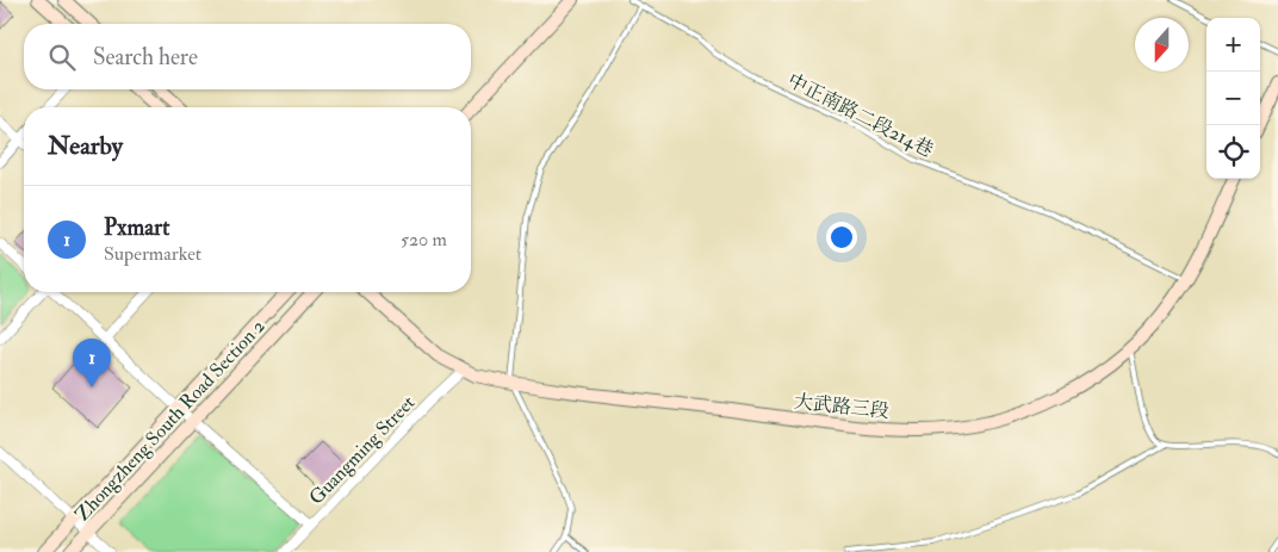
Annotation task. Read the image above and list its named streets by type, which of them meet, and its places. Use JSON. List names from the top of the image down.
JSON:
{
  "streets": {
    "street": ["大武路三段", "Zhongzheng South Road Section 2", "Guangming Street"],
    "lane": ["中正南路二段214巷"]
  },
  "crossings": [
    ["中正南路二段214巷", "大武路三段"],
    ["大武路三段", "Guangming Street"]
  ],
  "north": "bottom",
  "page": {
    "map_buttons": ["+", "−"],
    "search": "Search here",
    "heading": "Nearby",
    "list": [
      {
        "mark": "1",
        "name": "Pxmart",
        "note": "Supermarket",
        "value": "520 m"
      }
    ],
    "pins": "1"
  }
}
